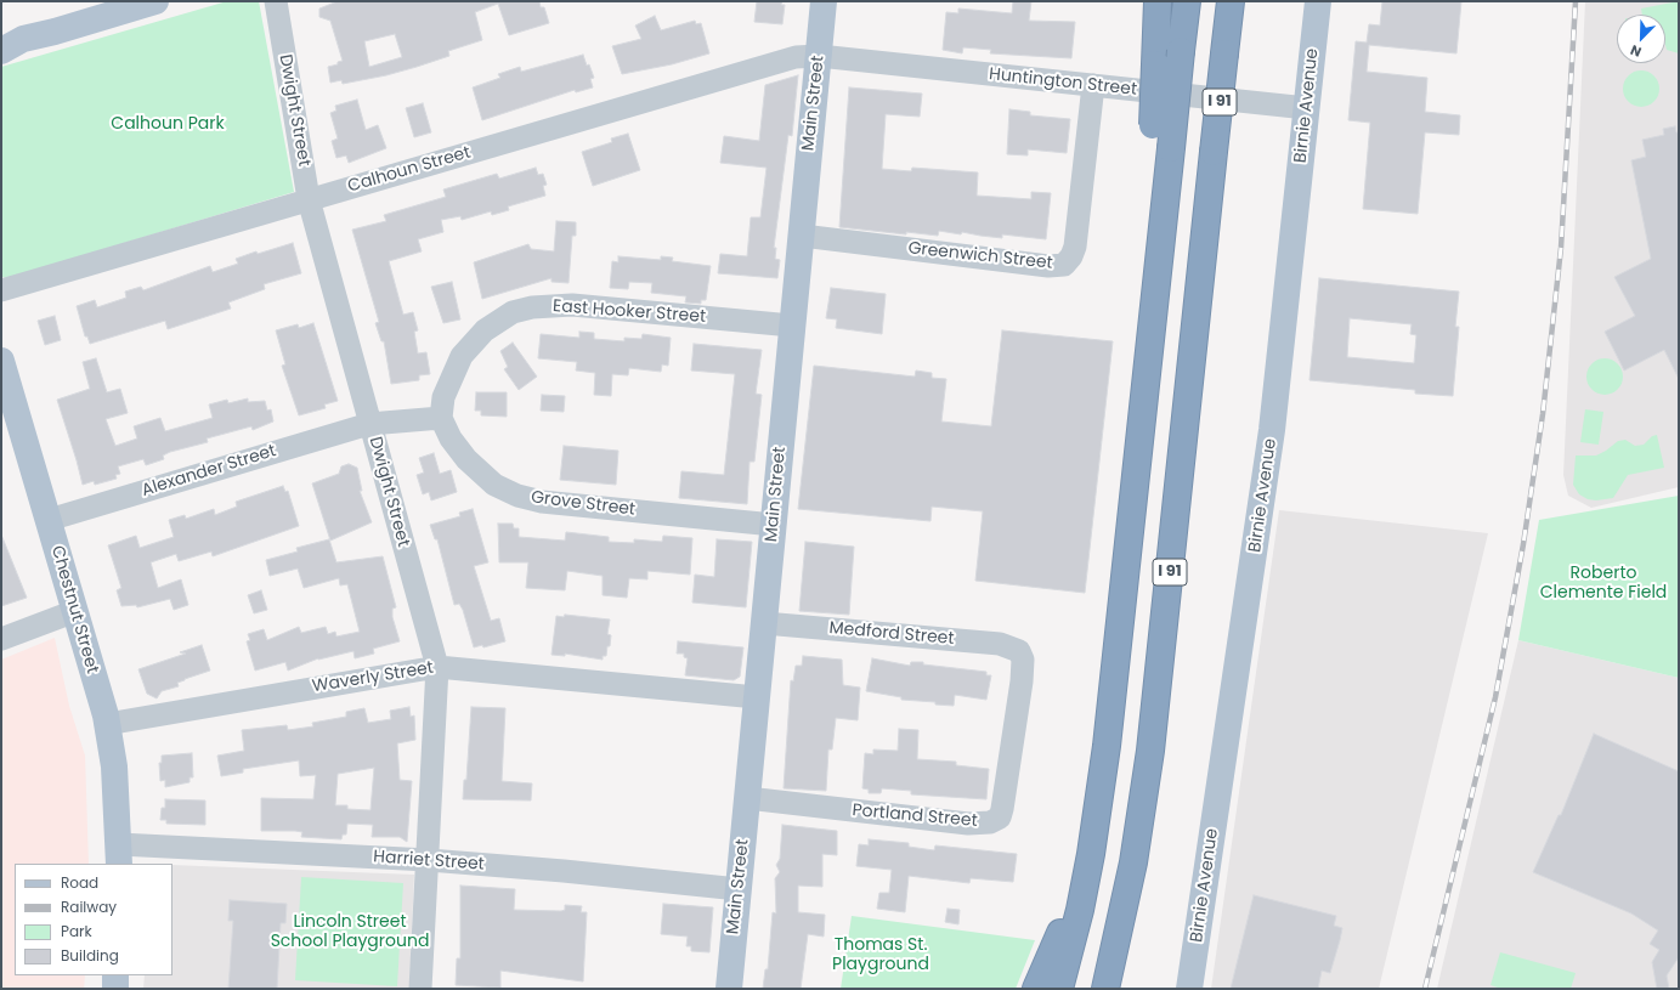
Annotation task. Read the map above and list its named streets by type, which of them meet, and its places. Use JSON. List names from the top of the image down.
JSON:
{
  "streets": {
    "highway": ["I 91"],
    "main road": ["Main Street", "Birnie Avenue", "Chestnut Street"],
    "street": [
      "Huntington Street",
      "Dwight Street",
      "Calhoun Street",
      "Greenwich Street",
      "East Hooker Street",
      "Alexander Street",
      "Grove Street",
      "Medford Street",
      "Waverly Street",
      "Portland Street",
      "Harriet Street"
    ]
  },
  "crossings": [
    ["Huntington Street", "Main Street"],
    ["Huntington Street", "Birnie Avenue"],
    ["Huntington Street", "Calhoun Street"],
    ["Huntington Street", "Greenwich Street"],
    ["Main Street", "Calhoun Street"],
    ["Main Street", "Greenwich Street"],
    ["Main Street", "East Hooker Street"],
    ["Main Street", "Grove Street"],
    ["Main Street", "Medford Street"],
    ["Main Street", "Waverly Street"],
    ["Main Street", "Portland Street"],
    ["Main Street", "Harriet Street"],
    ["Dwight Street", "Calhoun Street"],
    ["Dwight Street", "Alexander Street"],
    ["Dwight Street", "Waverly Street"],
    ["Dwight Street", "Harriet Street"],
    ["East Hooker Street", "Grove Street"],
    ["Alexander Street", "Chestnut Street"],
    ["Chestnut Street", "Waverly Street"],
    ["Chestnut Street", "Harriet Street"],
    ["Medford Street", "Portland Street"]
  ],
  "parks": [
    "Calhoun Park",
    "Roberto Clemente Field",
    "Lincoln Street School Playground",
    "Thomas St. Playground"
  ],
  "legend": [
    "Road",
    "Railway",
    "Park",
    "Building"
  ],
  "north": "bottom left"
}
